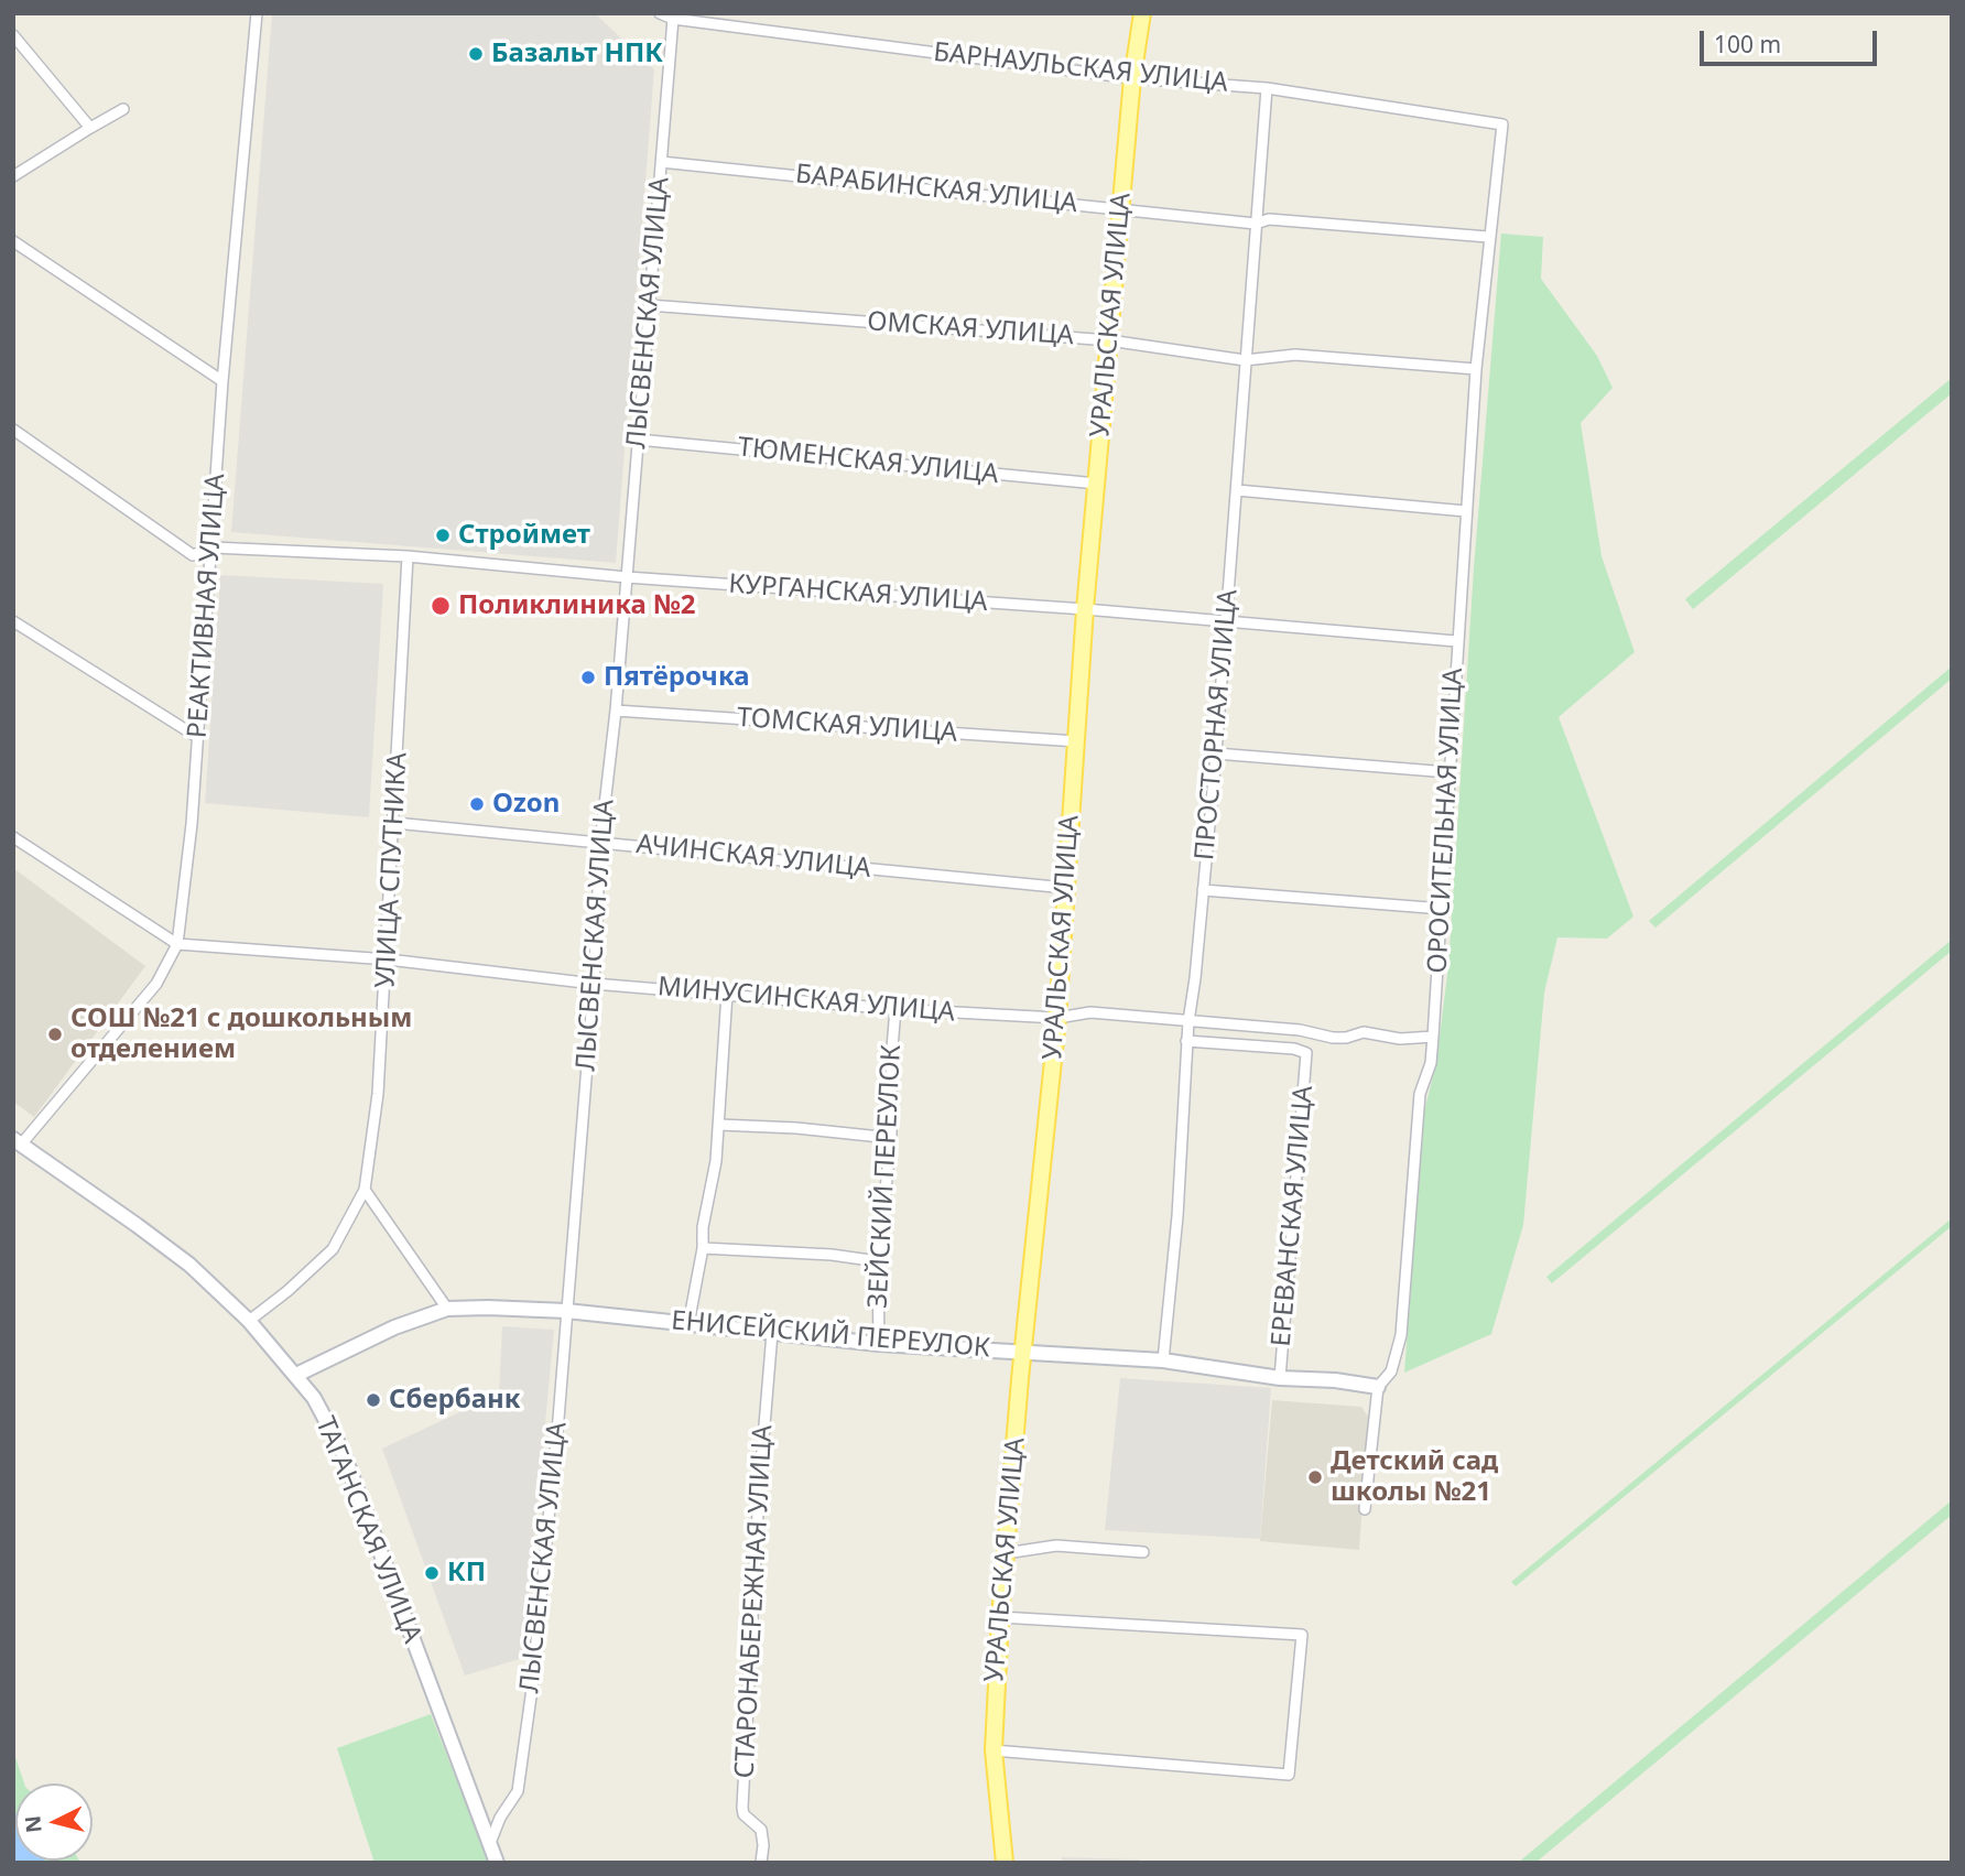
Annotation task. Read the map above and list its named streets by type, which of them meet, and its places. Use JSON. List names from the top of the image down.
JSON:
{
  "streets": {
    "main road": ["УРАЛЬСКАЯ УЛИЦА"],
    "street": [
      "БАРНАУЛЬСКАЯ УЛИЦА",
      "БАРАБИНСКАЯ УЛИЦА",
      "ЛЫСВЕНСКАЯ УЛИЦА",
      "ОМСКАЯ УЛИЦА",
      "ТЮМЕНСКАЯ УЛИЦА",
      "КУРГАНСКАЯ УЛИЦА",
      "РЕАКТИВНАЯ УЛИЦА",
      "ПРОСТОРНАЯ УЛИЦА",
      "ТОМСКАЯ УЛИЦА",
      "ОРОСИТЕЛЬНАЯ УЛИЦА",
      "АЧИНСКАЯ УЛИЦА",
      "УЛИЦА СПУТНИКА",
      "МИНУСИНСКАЯ УЛИЦА",
      "ЗЕЙСКИЙ ПЕРЕУЛОК",
      "ЕРЕВАНСКАЯ УЛИЦА",
      "ЕНИСЕЙСКИЙ ПЕРЕУЛОК",
      "ТАГАНСКАЯ УЛИЦА",
      "СТАРОНАБЕРЕЖНАЯ УЛИЦА"
    ]
  },
  "crossings": [
    ["БАРНАУЛЬСКАЯ УЛИЦА", "ЛЫСВЕНСКАЯ УЛИЦА"],
    ["БАРНАУЛЬСКАЯ УЛИЦА", "УРАЛЬСКАЯ УЛИЦА"],
    ["БАРНАУЛЬСКАЯ УЛИЦА", "ПРОСТОРНАЯ УЛИЦА"],
    ["БАРНАУЛЬСКАЯ УЛИЦА", "ОРОСИТЕЛЬНАЯ УЛИЦА"],
    ["БАРАБИНСКАЯ УЛИЦА", "ЛЫСВЕНСКАЯ УЛИЦА"],
    ["БАРАБИНСКАЯ УЛИЦА", "УРАЛЬСКАЯ УЛИЦА"],
    ["БАРАБИНСКАЯ УЛИЦА", "ПРОСТОРНАЯ УЛИЦА"],
    ["БАРАБИНСКАЯ УЛИЦА", "ОРОСИТЕЛЬНАЯ УЛИЦА"],
    ["ЛЫСВЕНСКАЯ УЛИЦА", "ОМСКАЯ УЛИЦА"],
    ["ЛЫСВЕНСКАЯ УЛИЦА", "ТЮМЕНСКАЯ УЛИЦА"],
    ["ЛЫСВЕНСКАЯ УЛИЦА", "КУРГАНСКАЯ УЛИЦА"],
    ["ЛЫСВЕНСКАЯ УЛИЦА", "ТОМСКАЯ УЛИЦА"],
    ["ЛЫСВЕНСКАЯ УЛИЦА", "АЧИНСКАЯ УЛИЦА"],
    ["ЛЫСВЕНСКАЯ УЛИЦА", "МИНУСИНСКАЯ УЛИЦА"],
    ["ЛЫСВЕНСКАЯ УЛИЦА", "ЕНИСЕЙСКИЙ ПЕРЕУЛОК"],
    ["ЛЫСВЕНСКАЯ УЛИЦА", "ТАГАНСКАЯ УЛИЦА"],
    ["УРАЛЬСКАЯ УЛИЦА", "ОМСКАЯ УЛИЦА"],
    ["УРАЛЬСКАЯ УЛИЦА", "ТЮМЕНСКАЯ УЛИЦА"],
    ["УРАЛЬСКАЯ УЛИЦА", "КУРГАНСКАЯ УЛИЦА"],
    ["УРАЛЬСКАЯ УЛИЦА", "ТОМСКАЯ УЛИЦА"],
    ["УРАЛЬСКАЯ УЛИЦА", "АЧИНСКАЯ УЛИЦА"],
    ["УРАЛЬСКАЯ УЛИЦА", "МИНУСИНСКАЯ УЛИЦА"],
    ["УРАЛЬСКАЯ УЛИЦА", "ЕНИСЕЙСКИЙ ПЕРЕУЛОК"],
    ["ОМСКАЯ УЛИЦА", "ПРОСТОРНАЯ УЛИЦА"],
    ["ОМСКАЯ УЛИЦА", "ОРОСИТЕЛЬНАЯ УЛИЦА"],
    ["КУРГАНСКАЯ УЛИЦА", "РЕАКТИВНАЯ УЛИЦА"],
    ["КУРГАНСКАЯ УЛИЦА", "ПРОСТОРНАЯ УЛИЦА"],
    ["КУРГАНСКАЯ УЛИЦА", "ОРОСИТЕЛЬНАЯ УЛИЦА"],
    ["КУРГАНСКАЯ УЛИЦА", "УЛИЦА СПУТНИКА"],
    ["РЕАКТИВНАЯ УЛИЦА", "МИНУСИНСКАЯ УЛИЦА"],
    ["РЕАКТИВНАЯ УЛИЦА", "ТАГАНСКАЯ УЛИЦА"],
    ["ПРОСТОРНАЯ УЛИЦА", "МИНУСИНСКАЯ УЛИЦА"],
    ["ПРОСТОРНАЯ УЛИЦА", "ЕРЕВАНСКАЯ УЛИЦА"],
    ["ПРОСТОРНАЯ УЛИЦА", "ЕНИСЕЙСКИЙ ПЕРЕУЛОК"],
    ["ОРОСИТЕЛЬНАЯ УЛИЦА", "МИНУСИНСКАЯ УЛИЦА"],
    ["ОРОСИТЕЛЬНАЯ УЛИЦА", "ЕНИСЕЙСКИЙ ПЕРЕУЛОК"],
    ["АЧИНСКАЯ УЛИЦА", "УЛИЦА СПУТНИКА"],
    ["УЛИЦА СПУТНИКА", "МИНУСИНСКАЯ УЛИЦА"],
    ["УЛИЦА СПУТНИКА", "ТАГАНСКАЯ УЛИЦА"],
    ["МИНУСИНСКАЯ УЛИЦА", "ЗЕЙСКИЙ ПЕРЕУЛОК"],
    ["ЗЕЙСКИЙ ПЕРЕУЛОК", "ЕНИСЕЙСКИЙ ПЕРЕУЛОК"],
    ["ЕРЕВАНСКАЯ УЛИЦА", "ЕНИСЕЙСКИЙ ПЕРЕУЛОК"],
    ["ЕНИСЕЙСКИЙ ПЕРЕУЛОК", "ТАГАНСКАЯ УЛИЦА"],
    ["ЕНИСЕЙСКИЙ ПЕРЕУЛОК", "СТАРОНАБЕРЕЖНАЯ УЛИЦА"]
  ],
  "places": [
    "Базальт НПК",
    "Строймет",
    "Поликлиника №2",
    "Пятёрочка",
    "Ozon",
    "СОШ №21 с дошкольным отделением",
    "Сбербанк",
    "Детский сад школы №21",
    "КП"
  ],
  "scale_bar": "100 m",
  "north": "left"
}
